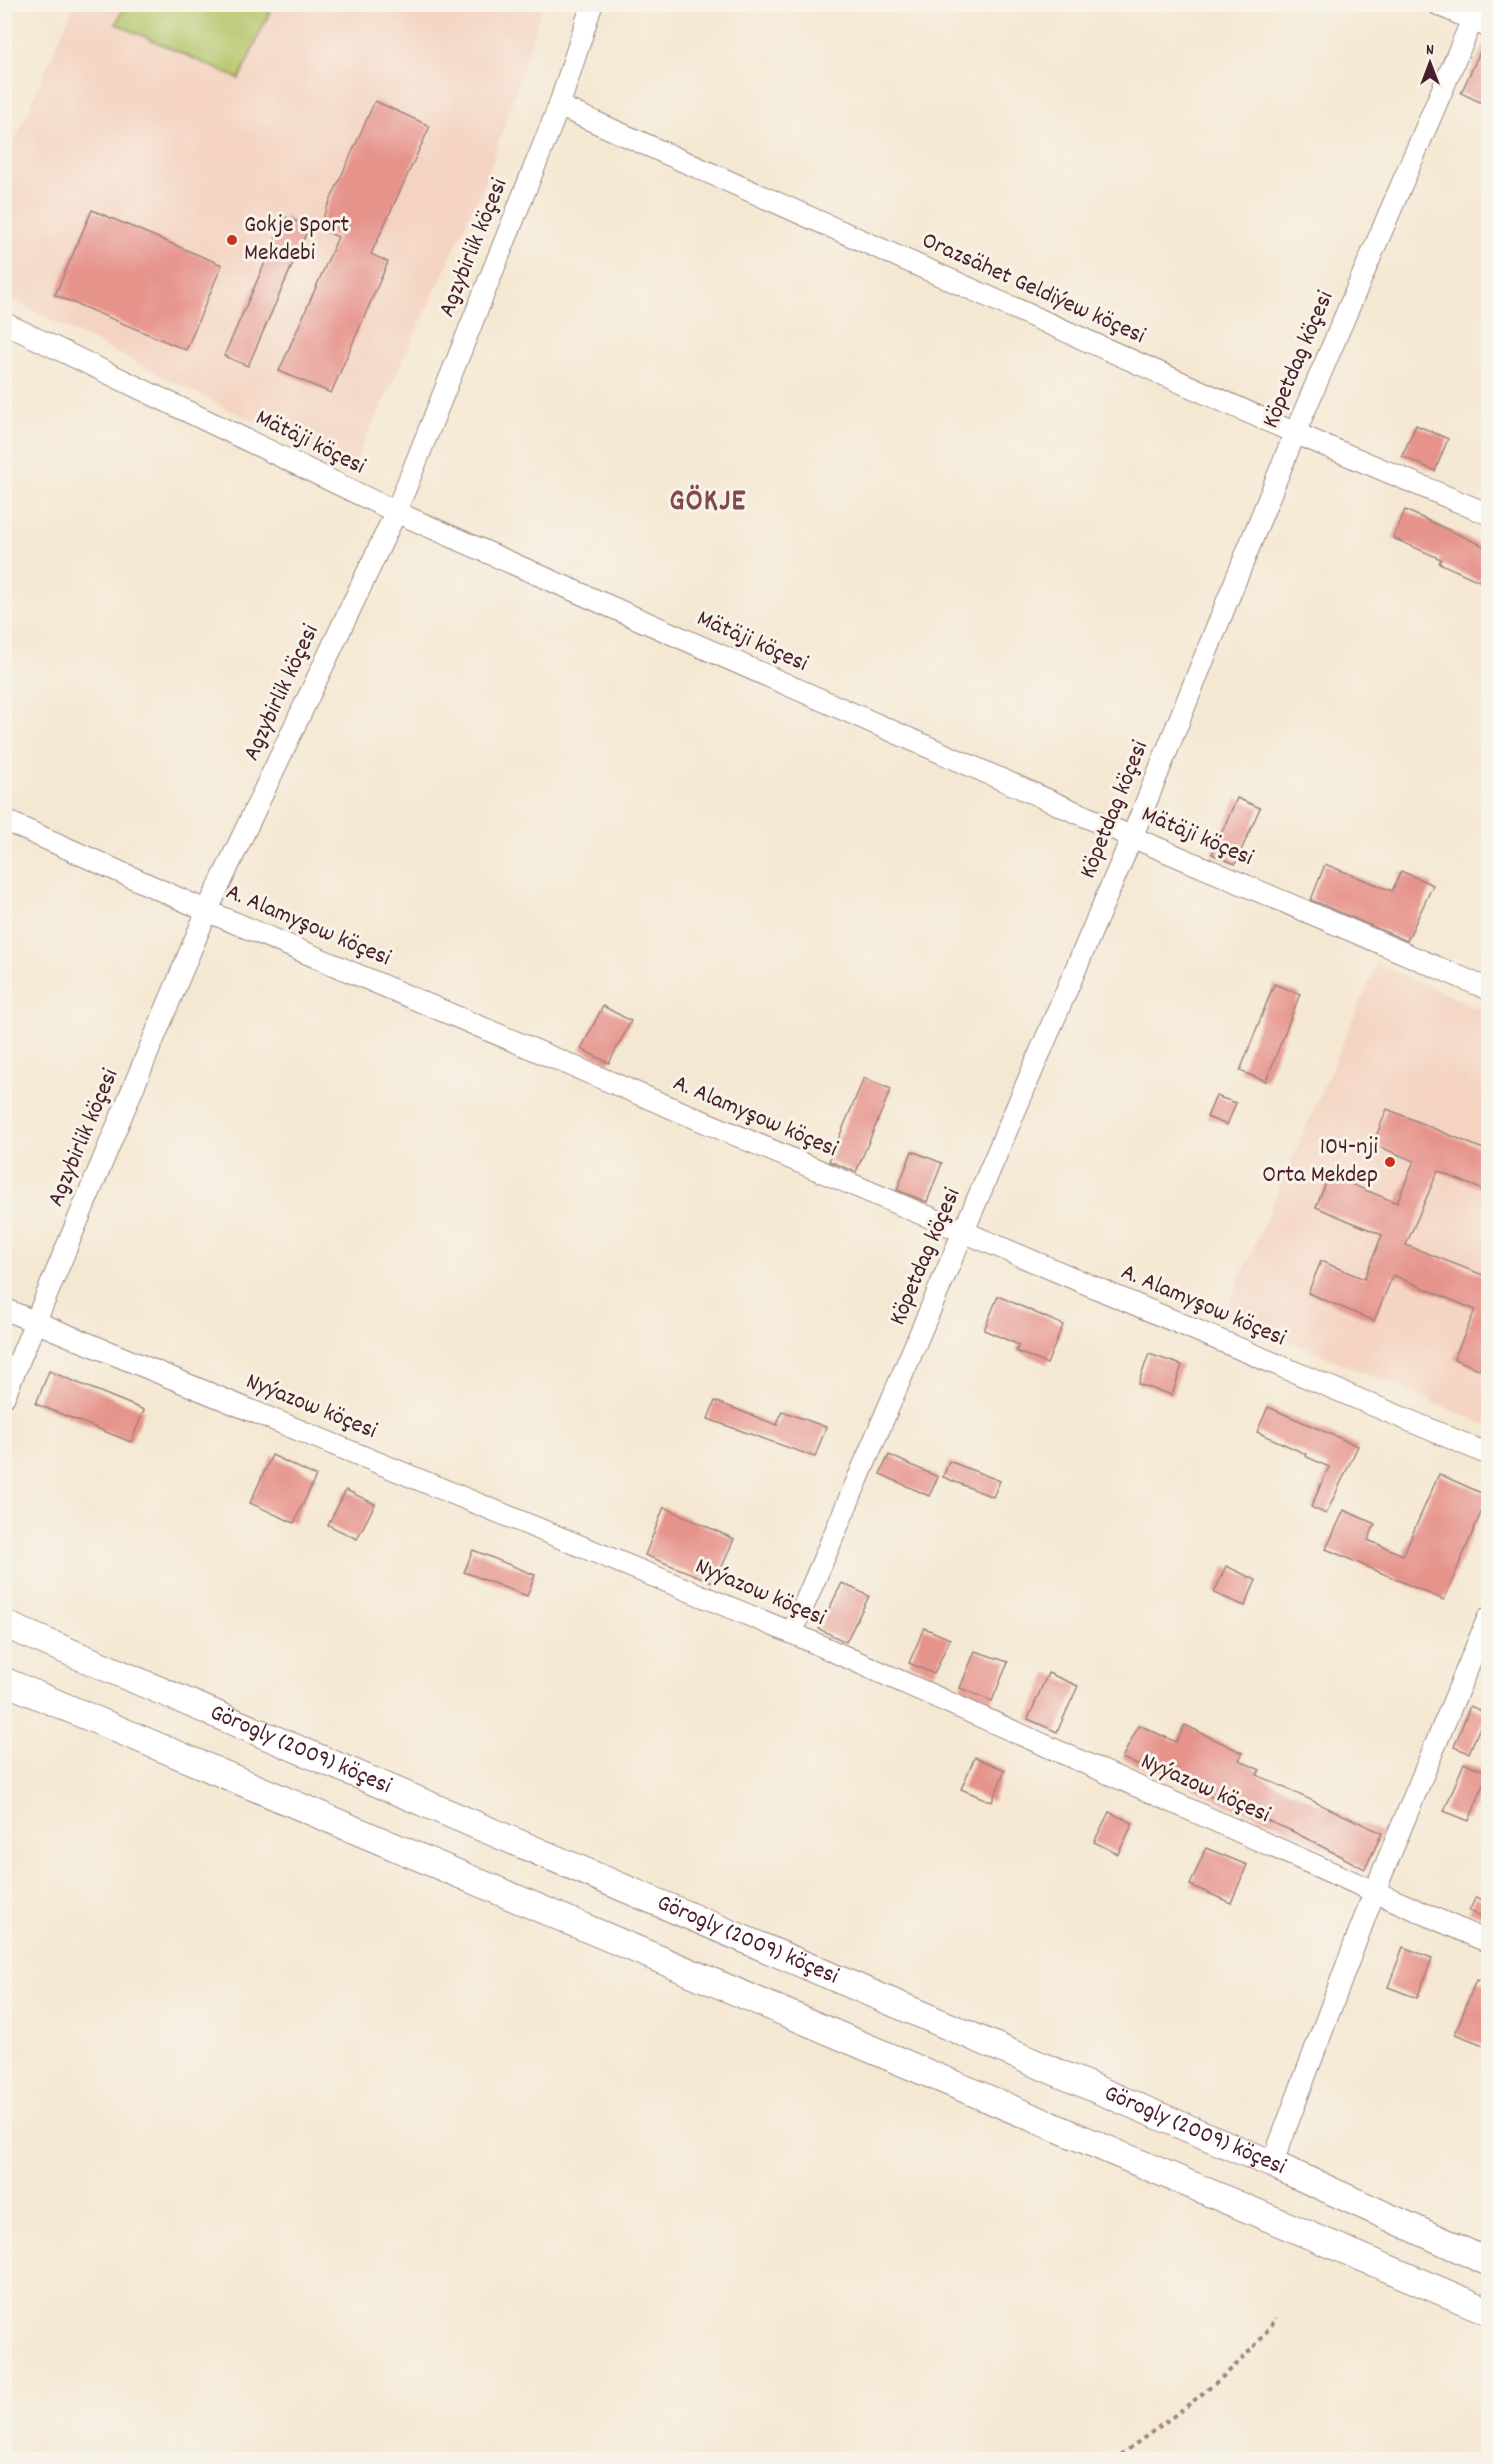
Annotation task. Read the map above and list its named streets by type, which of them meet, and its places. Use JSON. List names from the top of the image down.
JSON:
{
  "streets": {
    "main road": ["Görogly (2009) köçesi"],
    "street": [
      "Agzybirlik köçesi",
      "Orazsähet Geldiýew köçesi",
      "Köpetdag köçesi",
      "Mätäji köçesi",
      "A. Alamyşow köçesi",
      "Nyýazow köçesi"
    ]
  },
  "crossings": [
    ["Agzybirlik köçesi", "Orazsähet Geldiýew köçesi"],
    ["Agzybirlik köçesi", "Mätäji köçesi"],
    ["Agzybirlik köçesi", "A. Alamyşow köçesi"],
    ["Agzybirlik köçesi", "Nyýazow köçesi"],
    ["Orazsähet Geldiýew köçesi", "Köpetdag köçesi"],
    ["Köpetdag köçesi", "Mätäji köçesi"],
    ["Köpetdag köçesi", "A. Alamyşow köçesi"],
    ["Köpetdag köçesi", "Nyýazow köçesi"]
  ],
  "districts": ["GÖKJE"],
  "places": ["Gokje Sport Mekdebi", "104-nji Orta Mekdep"],
  "north": "top"
}
